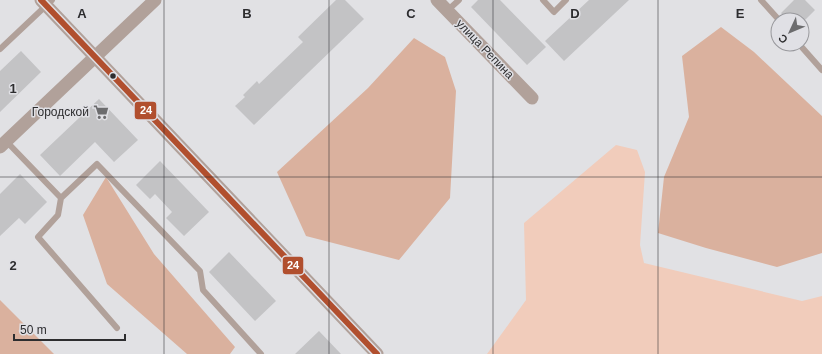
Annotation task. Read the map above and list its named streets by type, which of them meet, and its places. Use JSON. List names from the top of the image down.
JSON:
{
  "streets": {
    "street": ["улица Репина"]
  },
  "places": {
    "supermarket": ["Городской"]
  },
  "lines": ["transit line 24"],
  "scale_bar": "50 m",
  "north": "bottom left",
  "grid": {
    "columns": [
      "A",
      "B",
      "C",
      "D",
      "E"
    ],
    "rows": ["1", "2"]
  }
}
